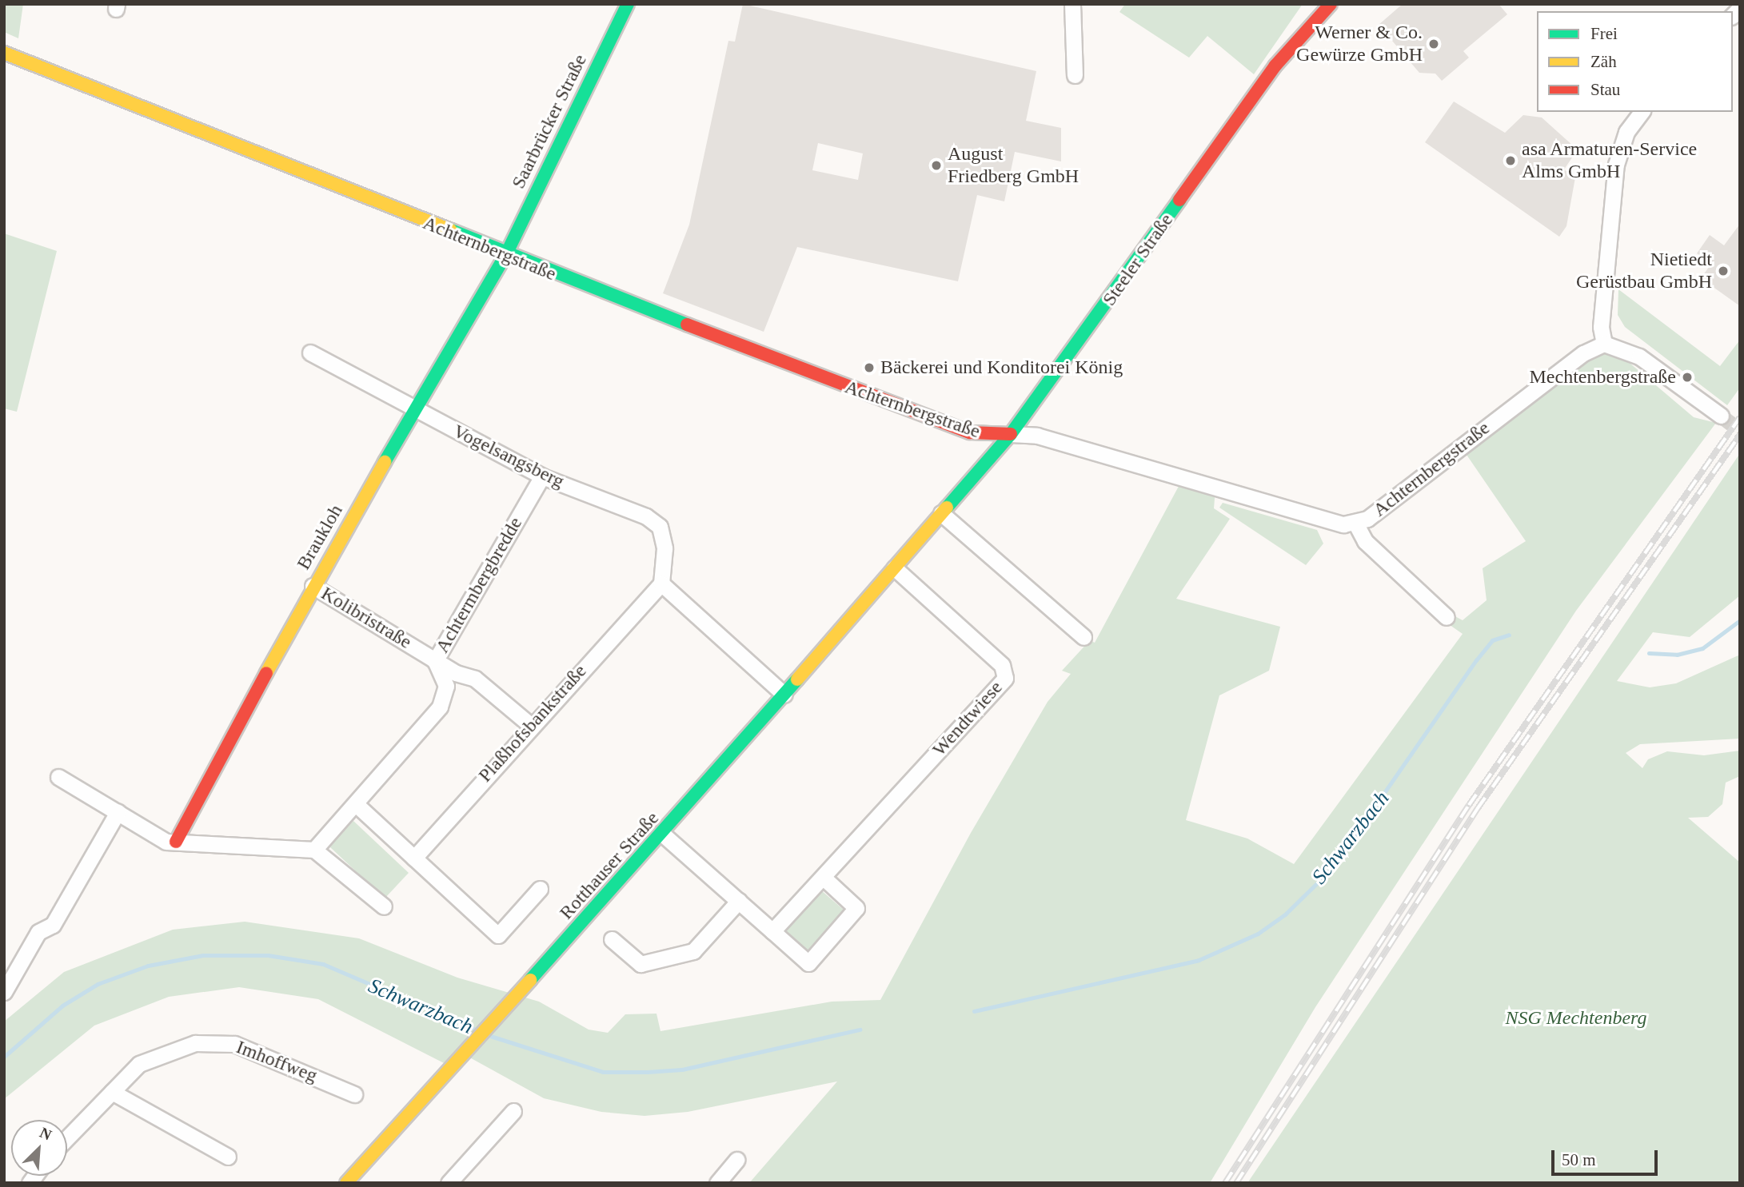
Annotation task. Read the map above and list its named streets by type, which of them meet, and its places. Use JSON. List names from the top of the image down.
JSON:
{
  "streets": {
    "street": [
      "Saarbrücker Straße",
      "Achternbergstraße",
      "Steeler Straße",
      "Vogelsangsberg",
      "Braukloh",
      "Achtermbergbredde",
      "Kolibristraße",
      "Wendtwiese",
      "Plaßhofsbankstraße",
      "Rotthauser Straße",
      "Imhoffweg"
    ]
  },
  "crossings": [
    ["Saarbrücker Straße", "Achternbergstraße"],
    ["Saarbrücker Straße", "Braukloh"],
    ["Achternbergstraße", "Steeler Straße"],
    ["Achternbergstraße", "Braukloh"],
    ["Steeler Straße", "Wendtwiese"],
    ["Steeler Straße", "Rotthauser Straße"],
    ["Vogelsangsberg", "Braukloh"],
    ["Vogelsangsberg", "Achtermbergbredde"],
    ["Vogelsangsberg", "Plaßhofsbankstraße"],
    ["Braukloh", "Kolibristraße"],
    ["Achtermbergbredde", "Kolibristraße"],
    ["Kolibristraße", "Plaßhofsbankstraße"],
    ["Wendtwiese", "Rotthauser Straße"]
  ],
  "water": ["Schwarzbach"],
  "parks": ["NSG Mechtenberg"],
  "places": [
    "Werner & Co. Gewürze GmbH",
    "asa Armaturen-Service Alms GmbH",
    "August Friedberg GmbH",
    "Nietiedt Gerüstbau GmbH",
    "Bäckerei und Konditorei König",
    "Mechtenbergstraße"
  ],
  "legend": ["Frei", "Zäh", "Stau"],
  "scale_bar": "50 m",
  "north": "top right"
}
